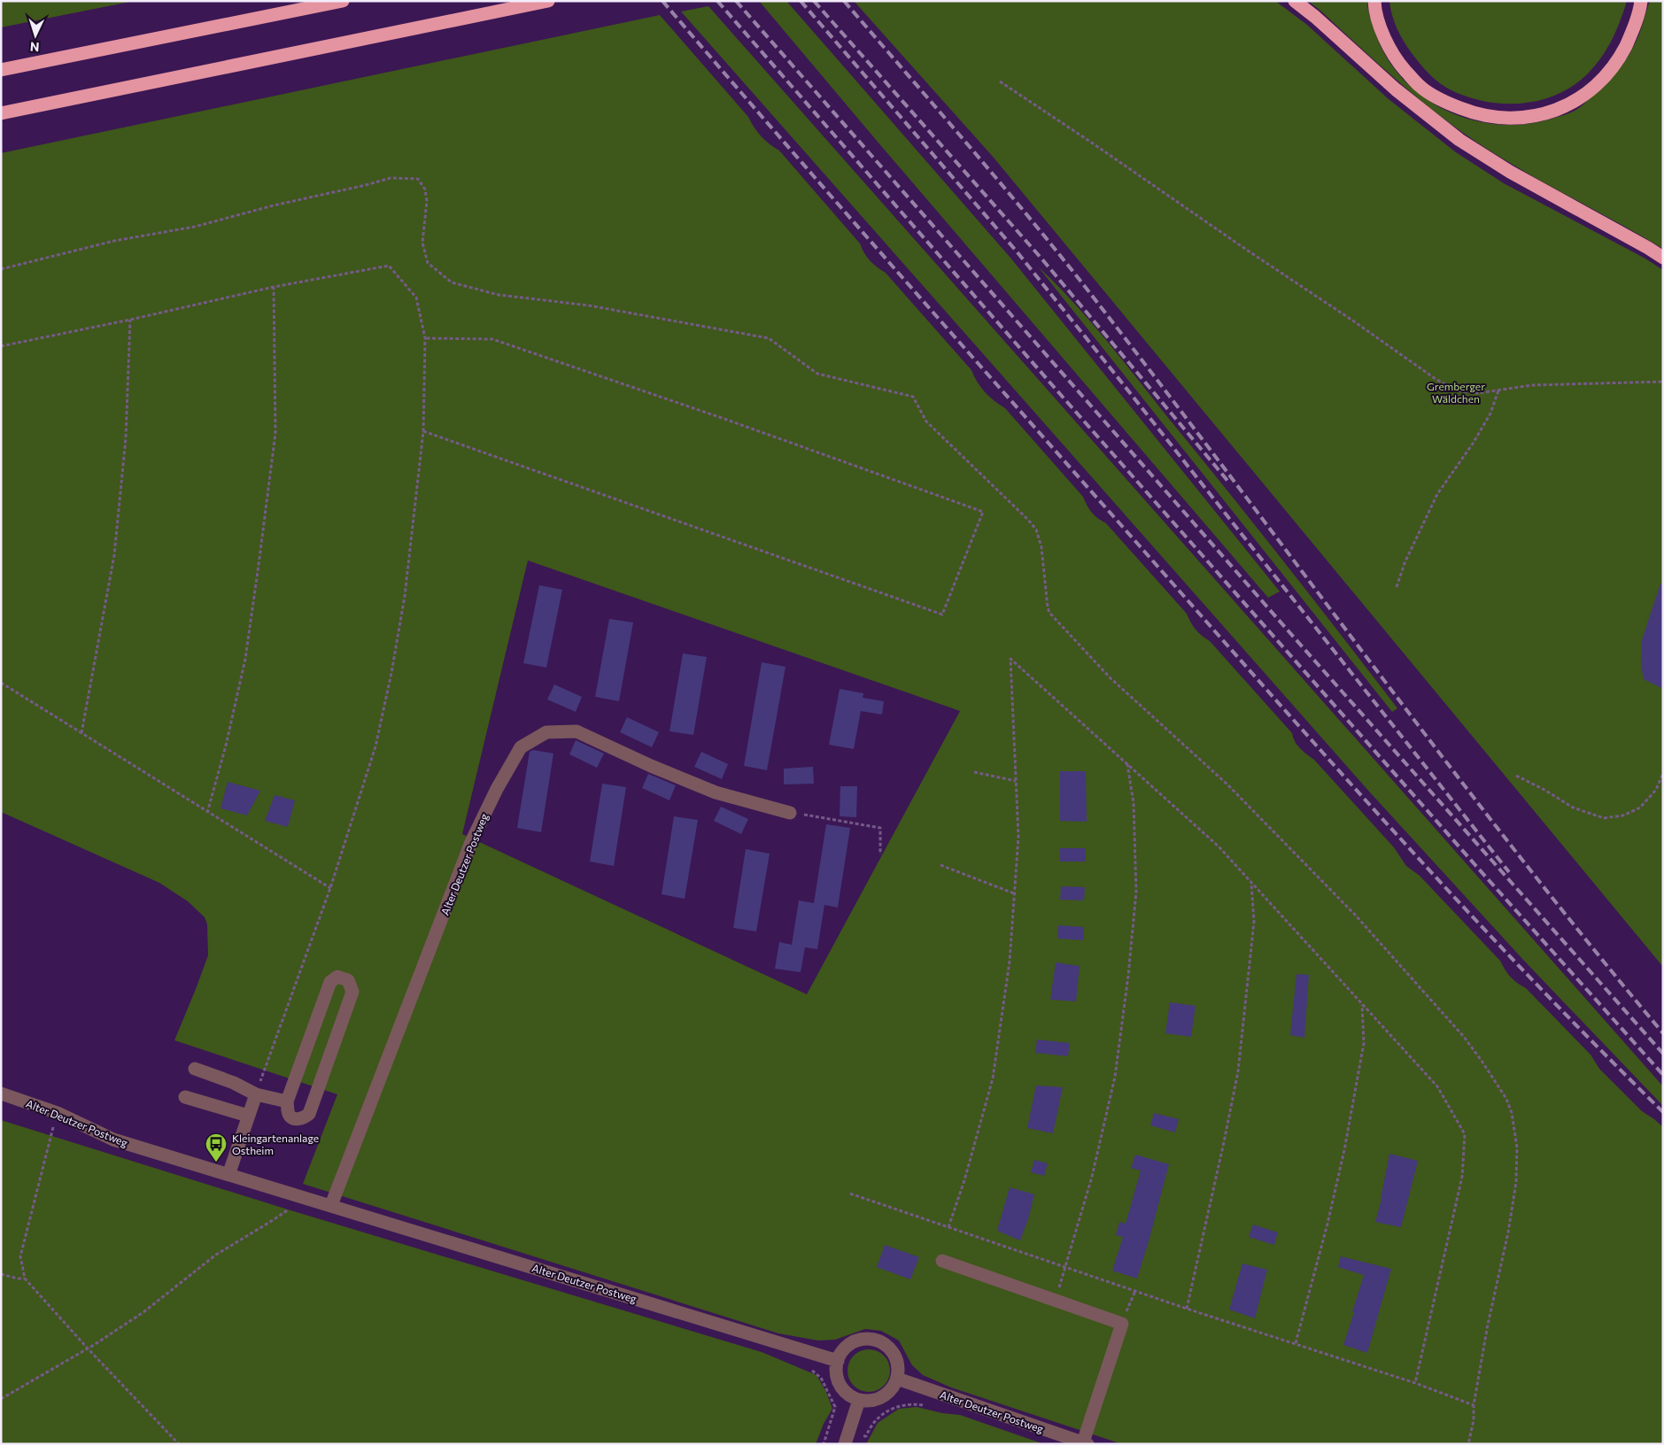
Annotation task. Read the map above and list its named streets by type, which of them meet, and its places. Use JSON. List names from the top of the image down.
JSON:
{
  "streets": {
    "street": ["Alter Deutzer Postweg"]
  },
  "parks": ["Gremberger Wäldchen"],
  "places": {
    "bus stop": ["Kleingartenanlage Ostheim"]
  },
  "north": "bottom"
}
